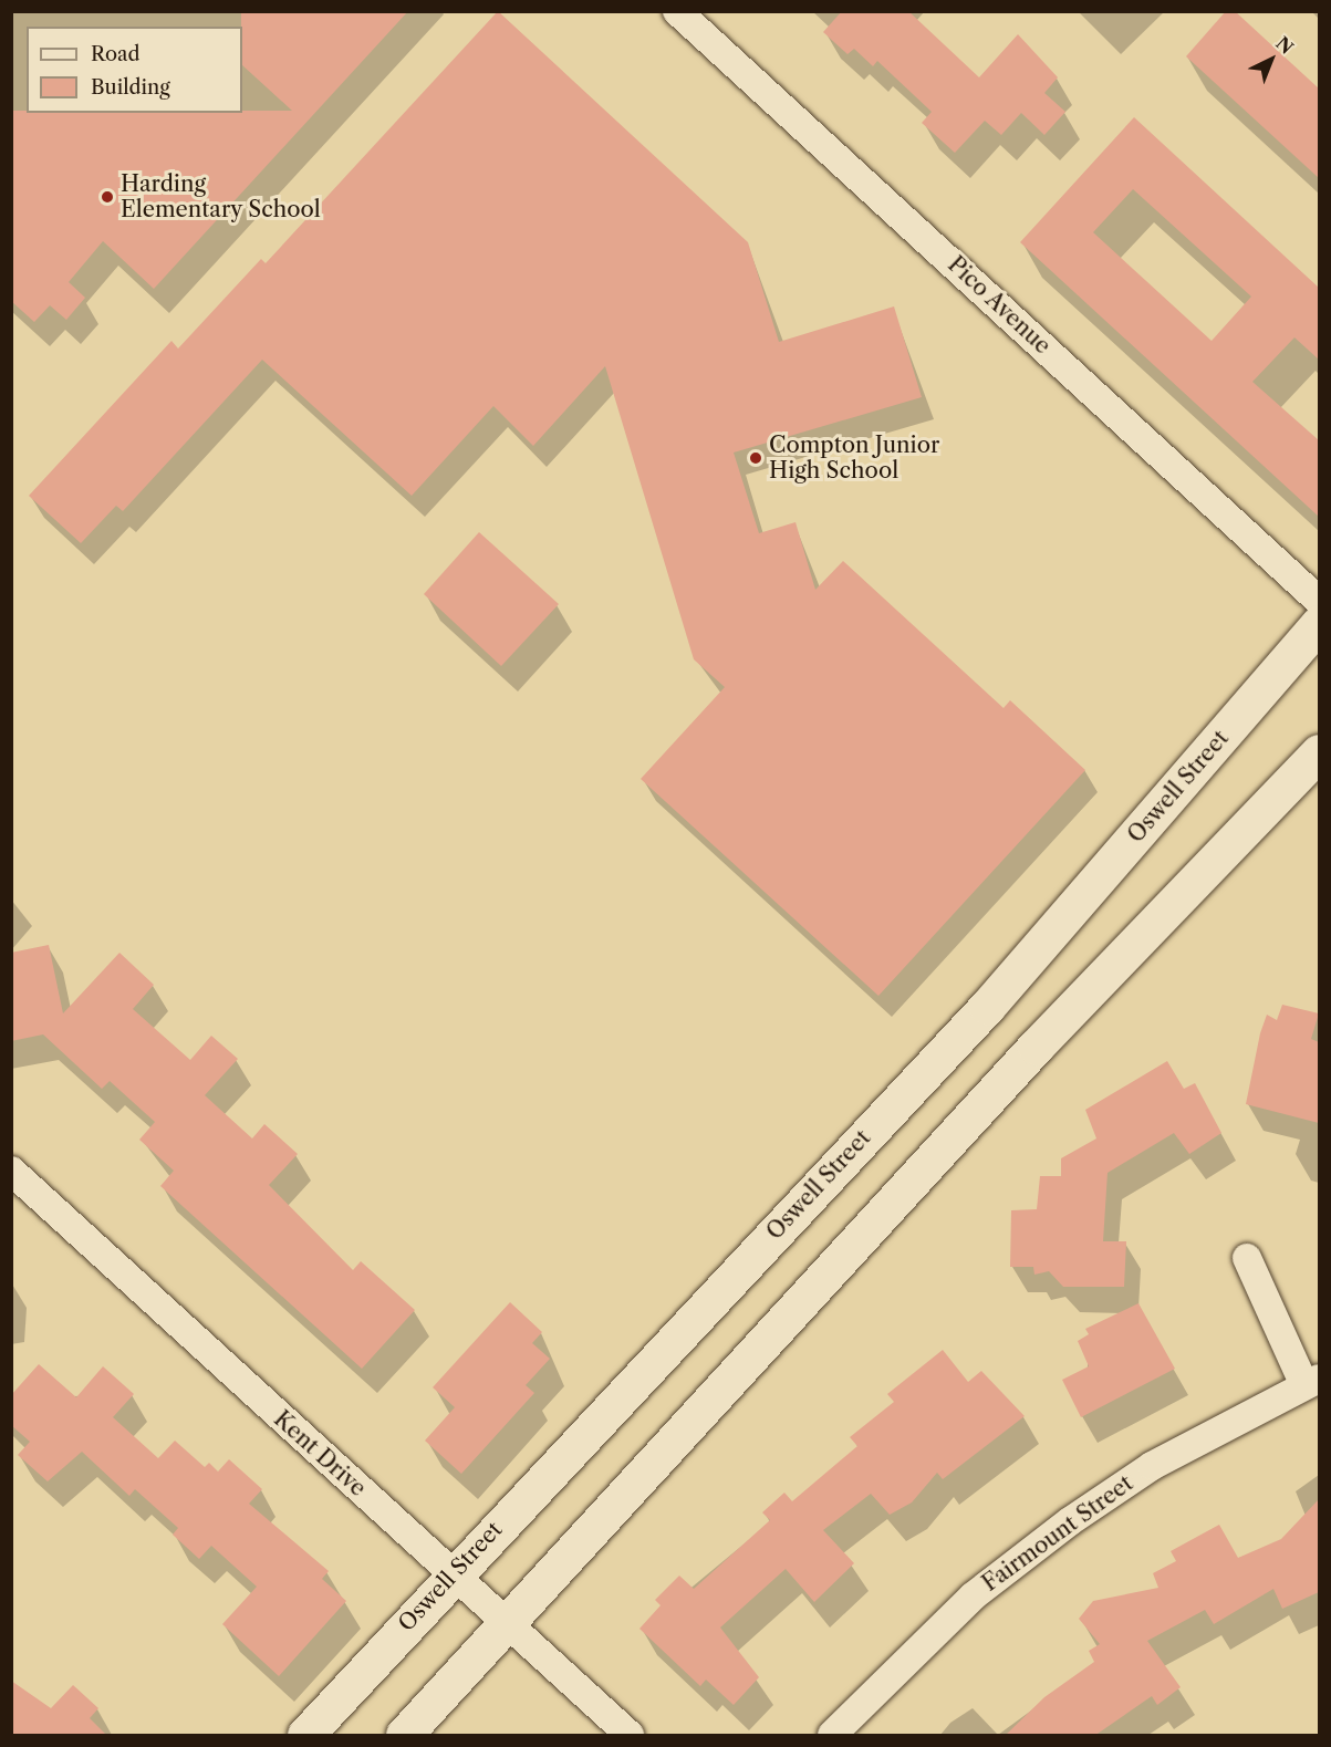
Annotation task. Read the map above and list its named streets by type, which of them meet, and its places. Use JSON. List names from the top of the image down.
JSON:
{
  "streets": {
    "main road": ["Oswell Street"],
    "street": ["Pico Avenue", "Kent Drive", "Fairmount Street"]
  },
  "crossings": [
    ["Oswell Street", "Kent Drive"]
  ],
  "places": ["Harding Elementary School", "Compton Junior High School"],
  "legend": ["Road", "Building"],
  "north": "top right"
}
